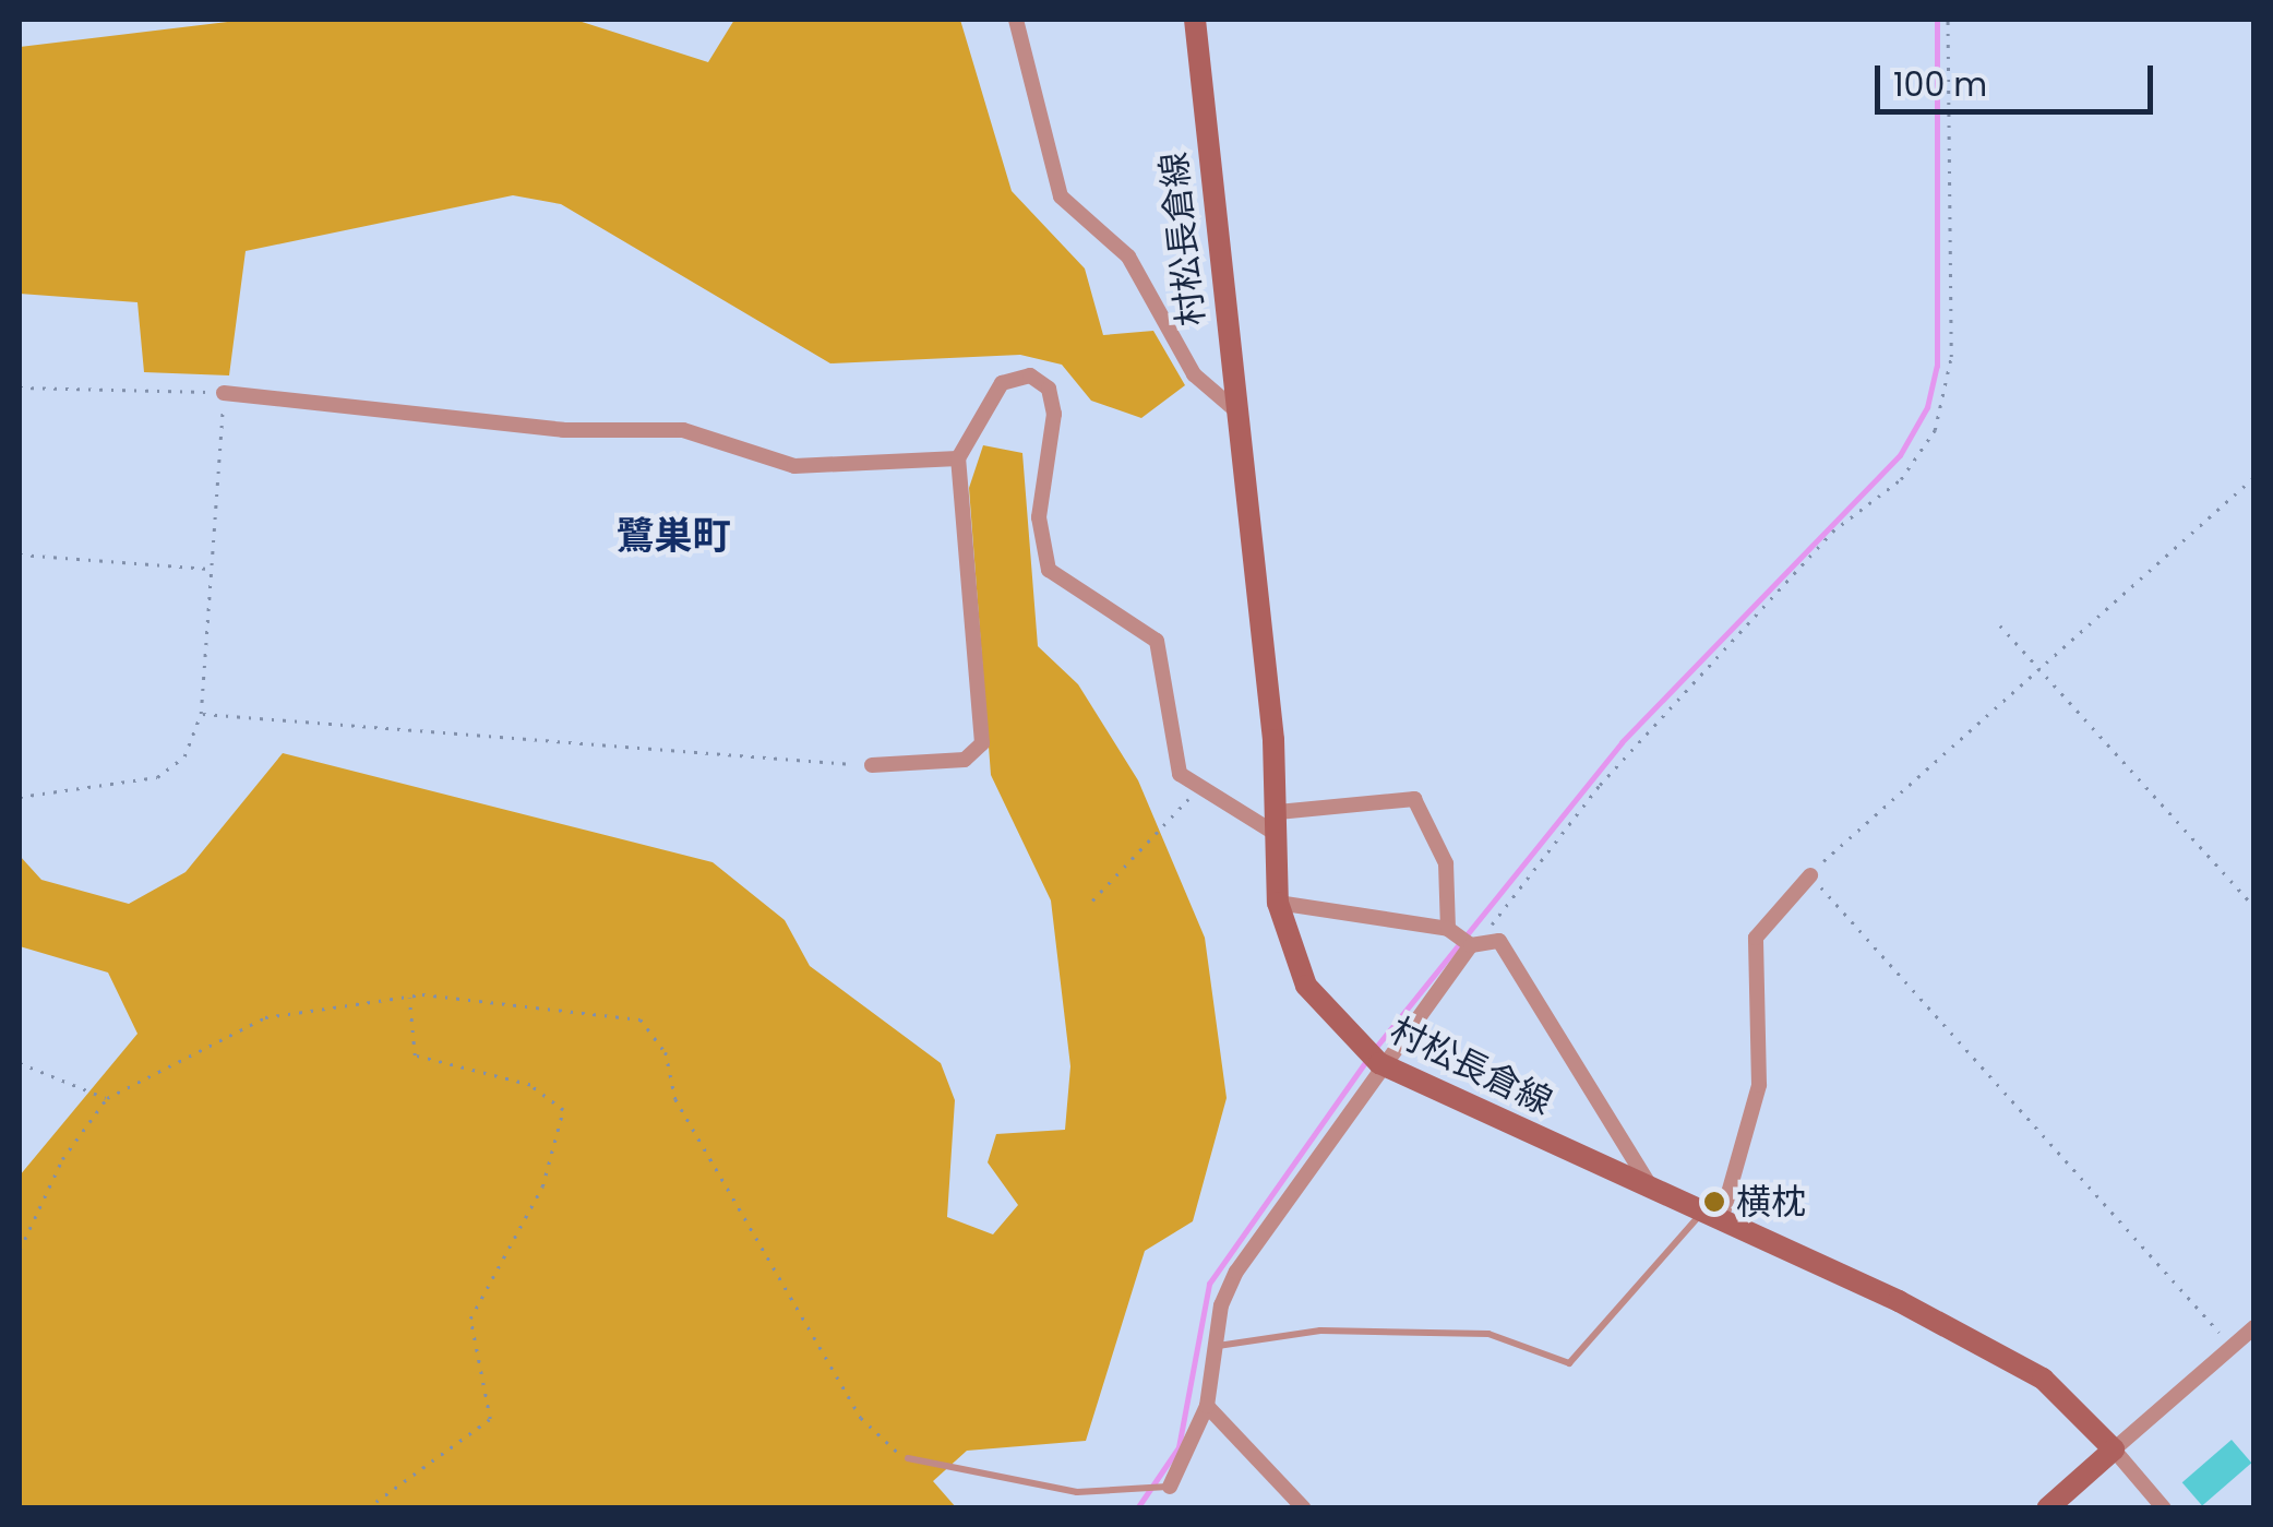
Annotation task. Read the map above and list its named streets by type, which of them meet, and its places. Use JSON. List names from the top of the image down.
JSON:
{
  "streets": {
    "main road": ["村松長倉線"]
  },
  "districts": ["鷺巣町"],
  "places": ["横枕"],
  "scale_bar": "100 m"
}
